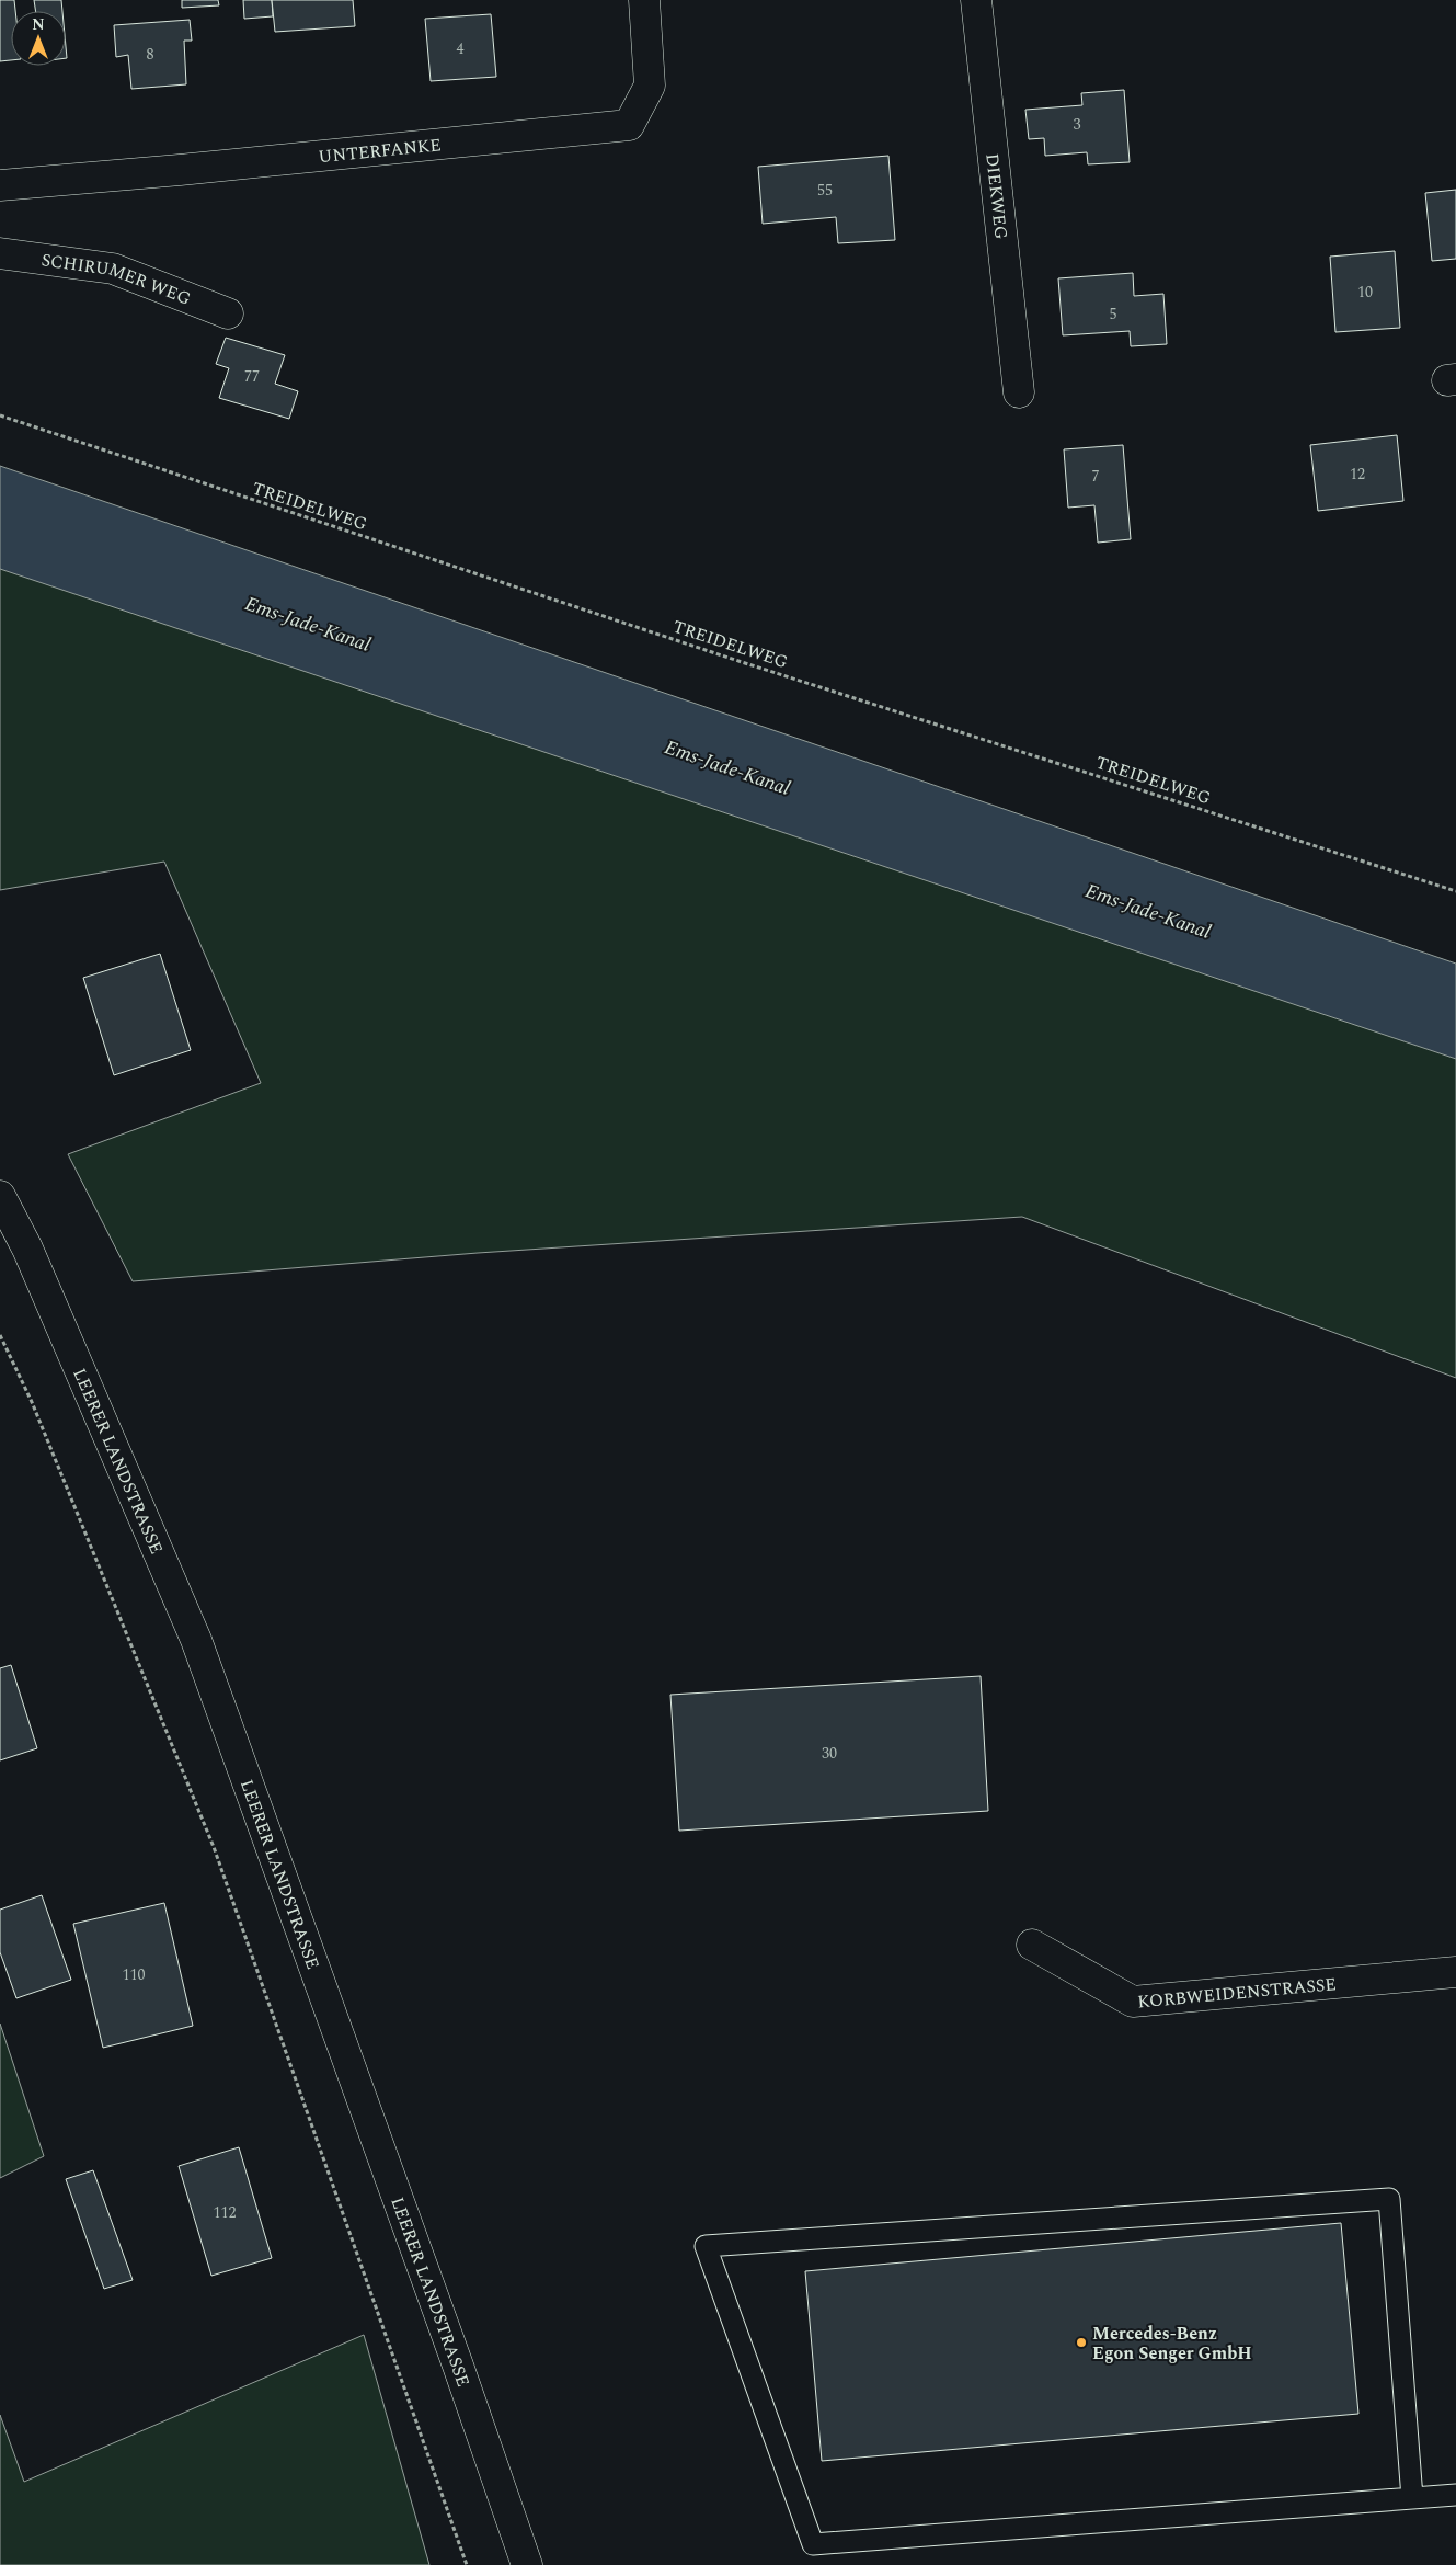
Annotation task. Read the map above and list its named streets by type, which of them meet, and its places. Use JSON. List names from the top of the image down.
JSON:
{
  "streets": {
    "street": [
      "UNTERFANKE",
      "DIEKWEG",
      "SCHIRUMER WEG",
      "LEERER LANDSTRASSE",
      "KORBWEIDENSTRASSE"
    ],
    "path": ["TREIDELWEG"]
  },
  "water": ["Ems-Jade-Kanal"],
  "places": ["Mercedes-Benz Egon Senger GmbH"],
  "house_numbers": [
    "4",
    "8",
    "3",
    "55",
    "10",
    "5",
    "77",
    "12",
    "7",
    "30",
    "110",
    "112"
  ],
  "north": "top"
}
